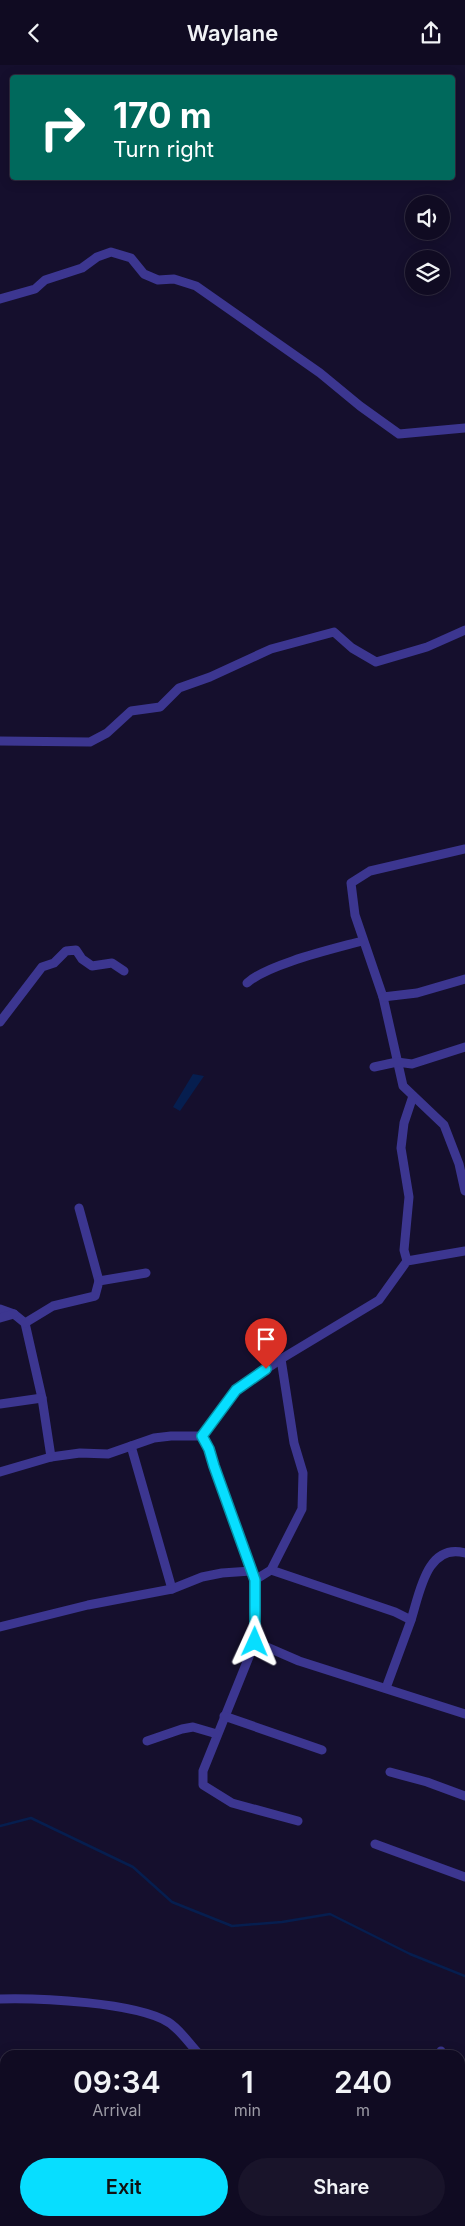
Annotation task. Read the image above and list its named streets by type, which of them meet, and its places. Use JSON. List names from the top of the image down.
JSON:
{
  "page": {
    "header": "Waylane",
    "turn": ["170 m", "Turn right"],
    "eta": [
      "09:34",
      "Arrival",
      "1",
      "min",
      "240",
      "m"
    ],
    "buttons": ["Exit", "Share"]
  }
}
